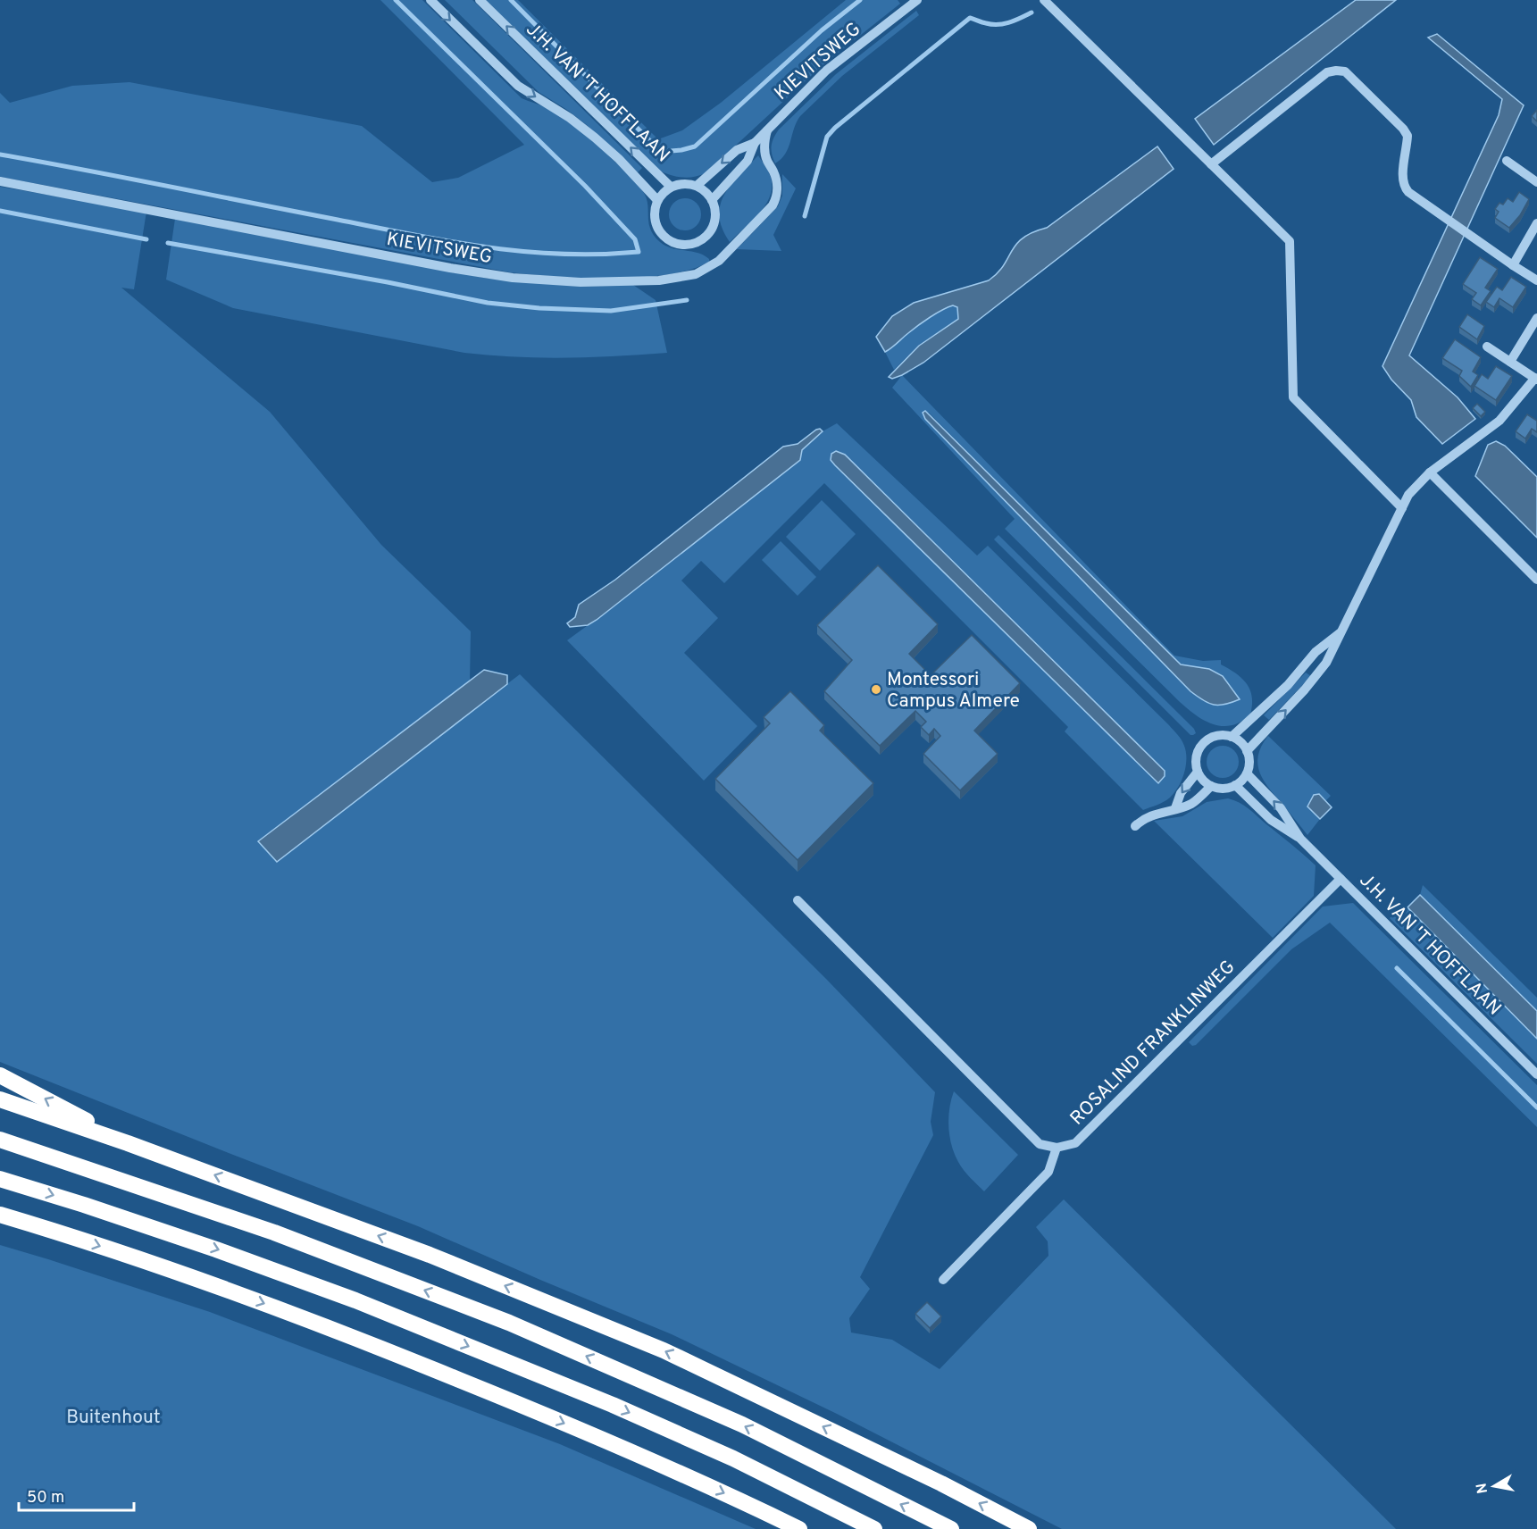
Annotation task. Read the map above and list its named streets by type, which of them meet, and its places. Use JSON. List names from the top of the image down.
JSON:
{
  "streets": {
    "street": ["KIEVITSWEG", "J.H. VAN 'T HOFFLAAN", "ROSALIND FRANKLINWEG"]
  },
  "crossings": [
    ["KIEVITSWEG", "J.H. VAN 'T HOFFLAAN"],
    ["J.H. VAN 'T HOFFLAAN", "ROSALIND FRANKLINWEG"]
  ],
  "parks": ["Buitenhout"],
  "places": ["Montessori Campus Almere"],
  "scale_bar": "50 m",
  "north": "left"
}
